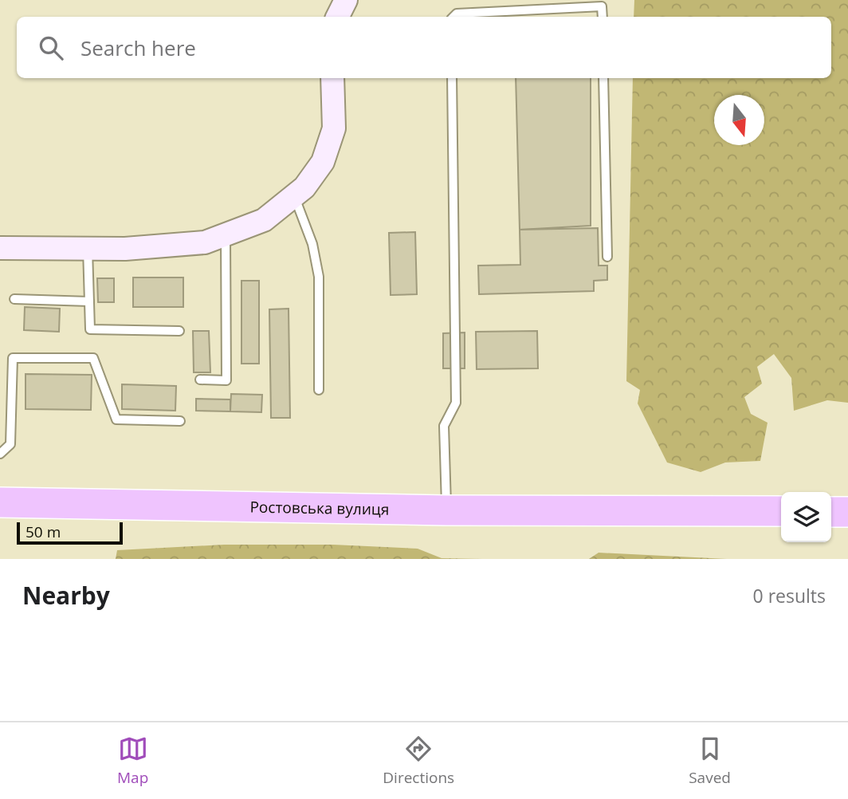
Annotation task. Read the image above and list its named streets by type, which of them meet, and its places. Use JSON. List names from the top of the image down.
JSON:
{
  "streets": {
    "highway": ["Ростовська вулиця"]
  },
  "scale_bar": "50 m",
  "north": "bottom",
  "page": {
    "search": "Search here",
    "scale": "50 m",
    "heading": ["Nearby", "0 results"],
    "nav": ["Map", "Directions", "Saved"]
  }
}
